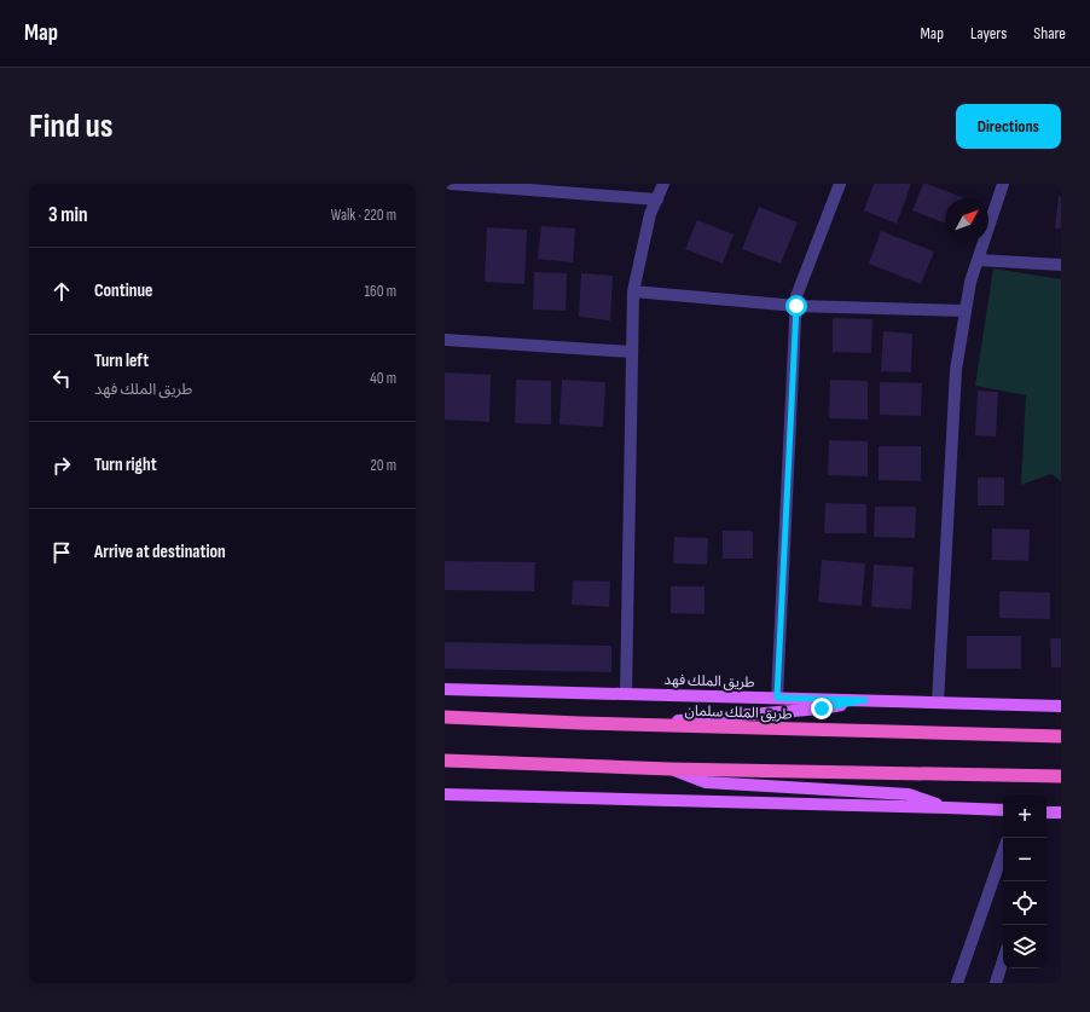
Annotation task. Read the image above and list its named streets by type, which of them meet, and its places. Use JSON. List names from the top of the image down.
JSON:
{
  "streets": {
    "highway": ["طريق الملك سلمان"],
    "main road": ["طريق الملك فهد"]
  },
  "north": "top right",
  "page": {
    "header": "Map",
    "nav": ["Map", "Layers", "Share"],
    "buttons": "Directions",
    "title": "Find us",
    "heading": ["3 min", "Walk · 220 m"],
    "list": [
      ["Continue", "160 m"],
      ["Turn left", "طريق الملك فهد", "40 m"],
      ["Turn right", "20 m"],
      "Arrive at destination"
    ],
    "map_buttons": ["+", "−"]
  }
}
